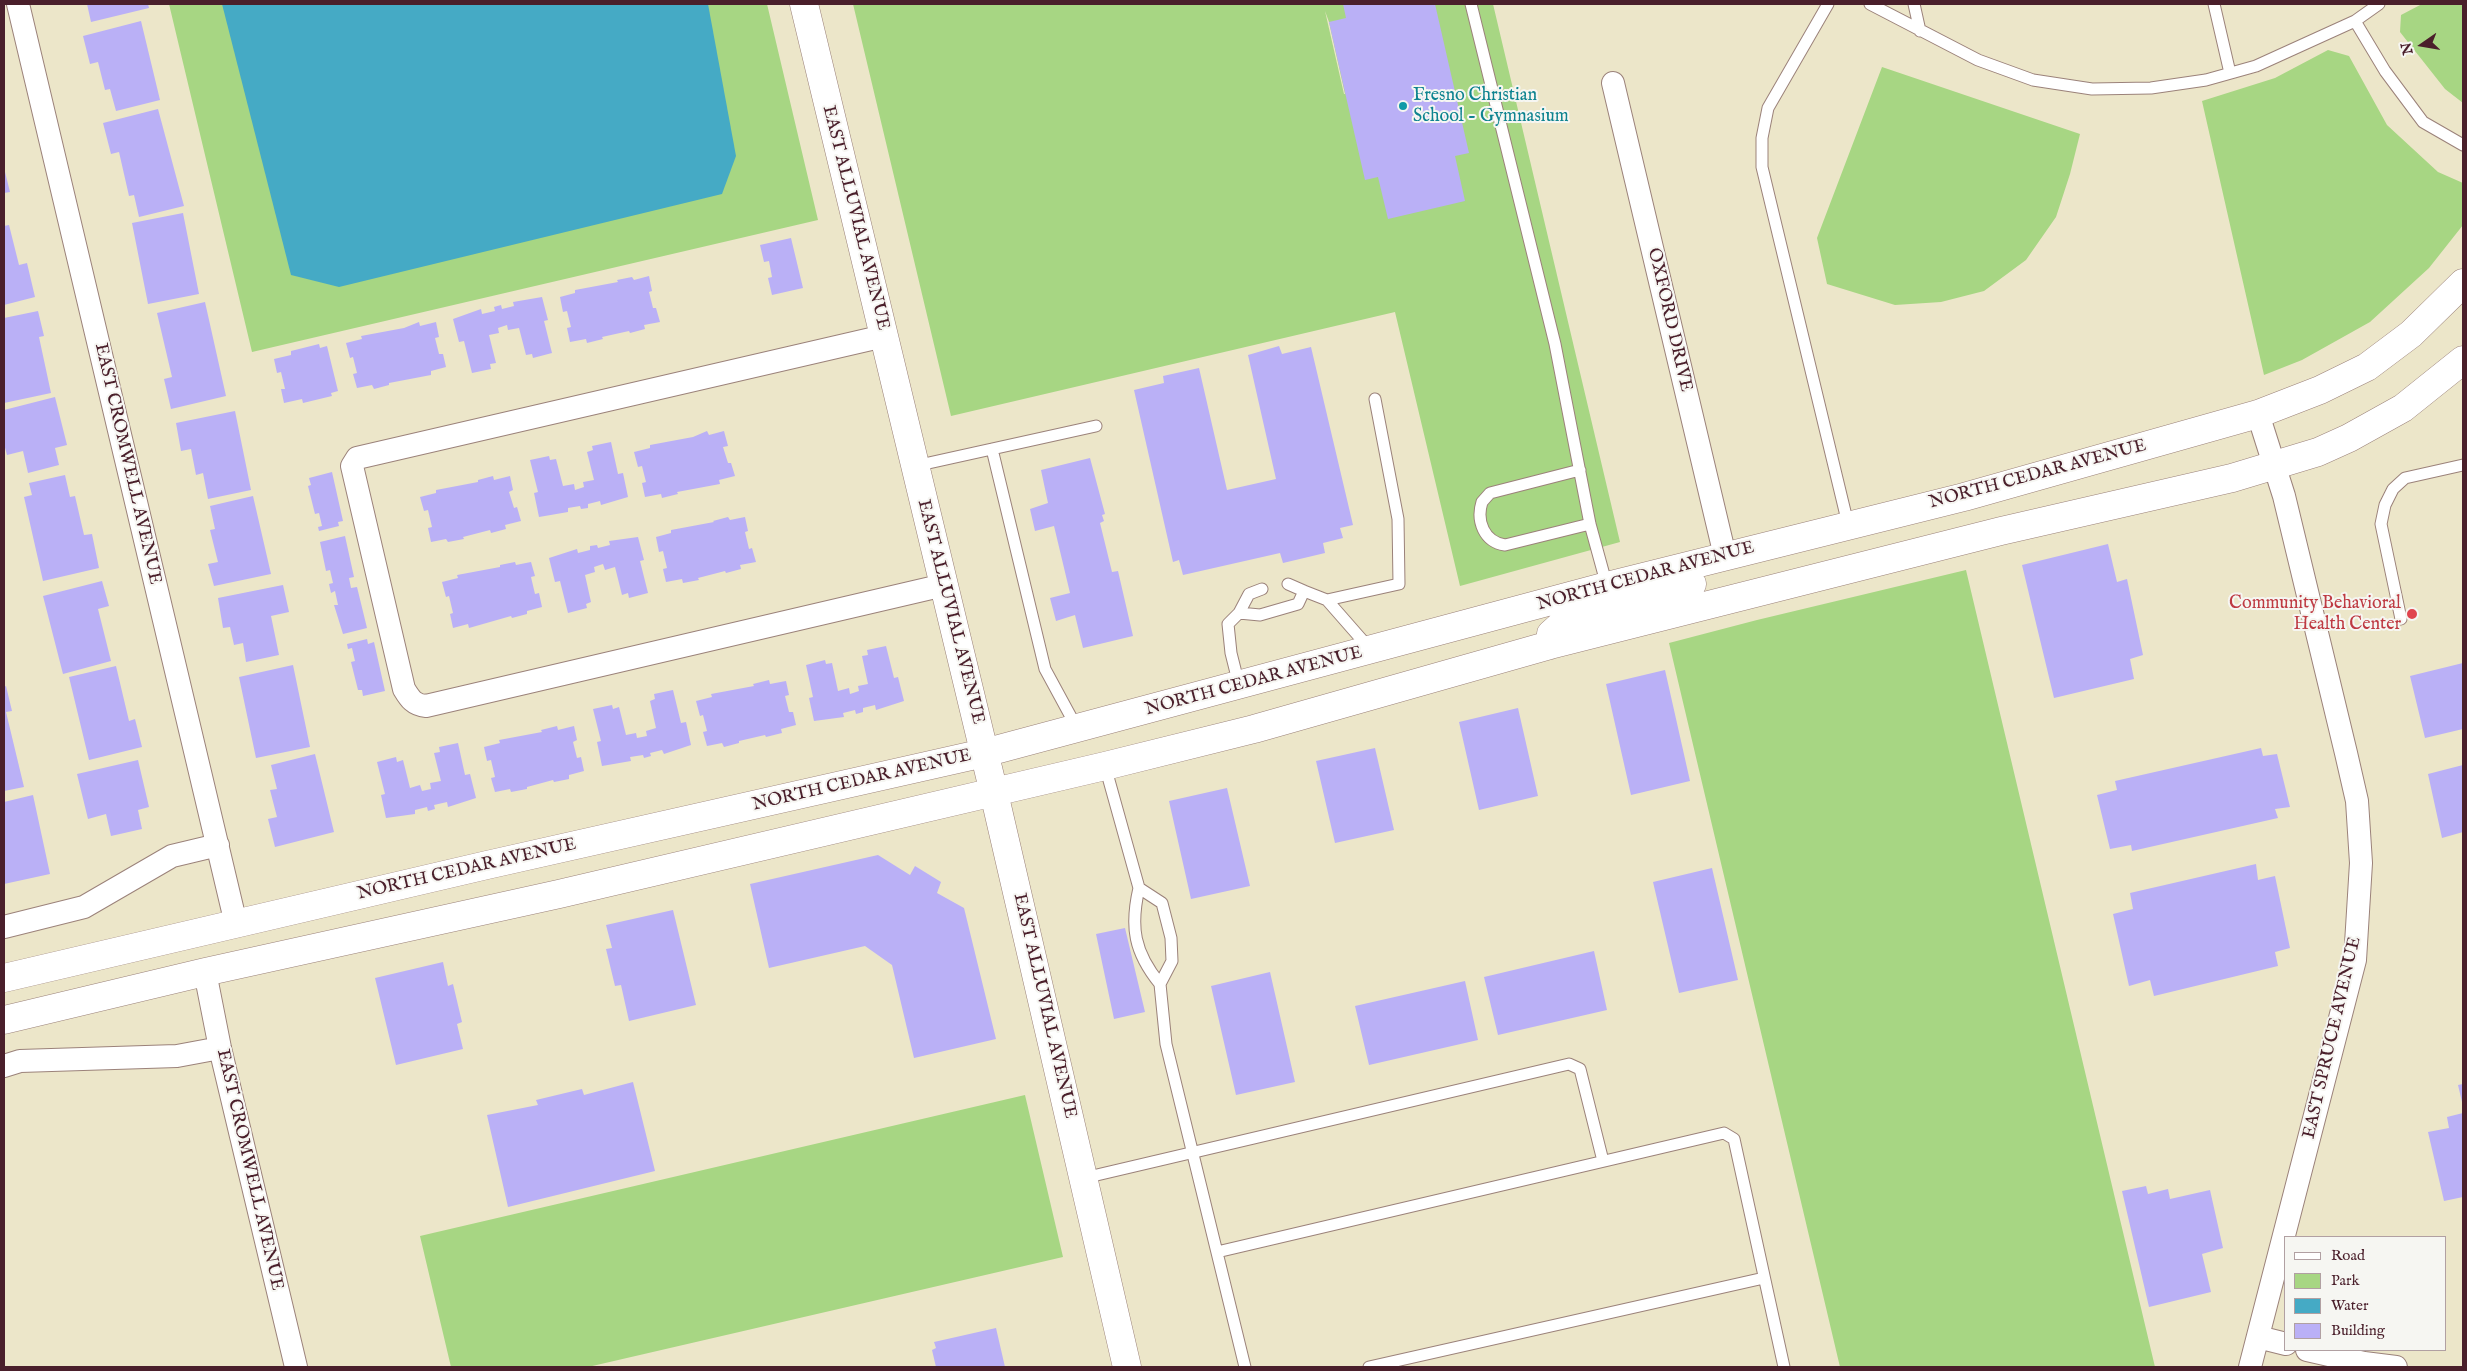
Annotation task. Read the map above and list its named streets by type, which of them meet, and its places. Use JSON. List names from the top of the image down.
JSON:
{
  "streets": {
    "main road": ["EAST ALLUVIAL AVENUE", "NORTH CEDAR AVENUE"],
    "street": ["OXFORD DRIVE", "EAST CROMWELL AVENUE", "EAST SPRUCE AVENUE"]
  },
  "crossings": [
    ["EAST ALLUVIAL AVENUE", "NORTH CEDAR AVENUE"],
    ["OXFORD DRIVE", "NORTH CEDAR AVENUE"],
    ["EAST CROMWELL AVENUE", "NORTH CEDAR AVENUE"],
    ["NORTH CEDAR AVENUE", "EAST SPRUCE AVENUE"]
  ],
  "places": ["Fresno Christian School - Gymnasium", "Community Behavioral Health Center"],
  "legend": [
    "Road",
    "Park",
    "Water",
    "Building"
  ],
  "north": "left"
}
